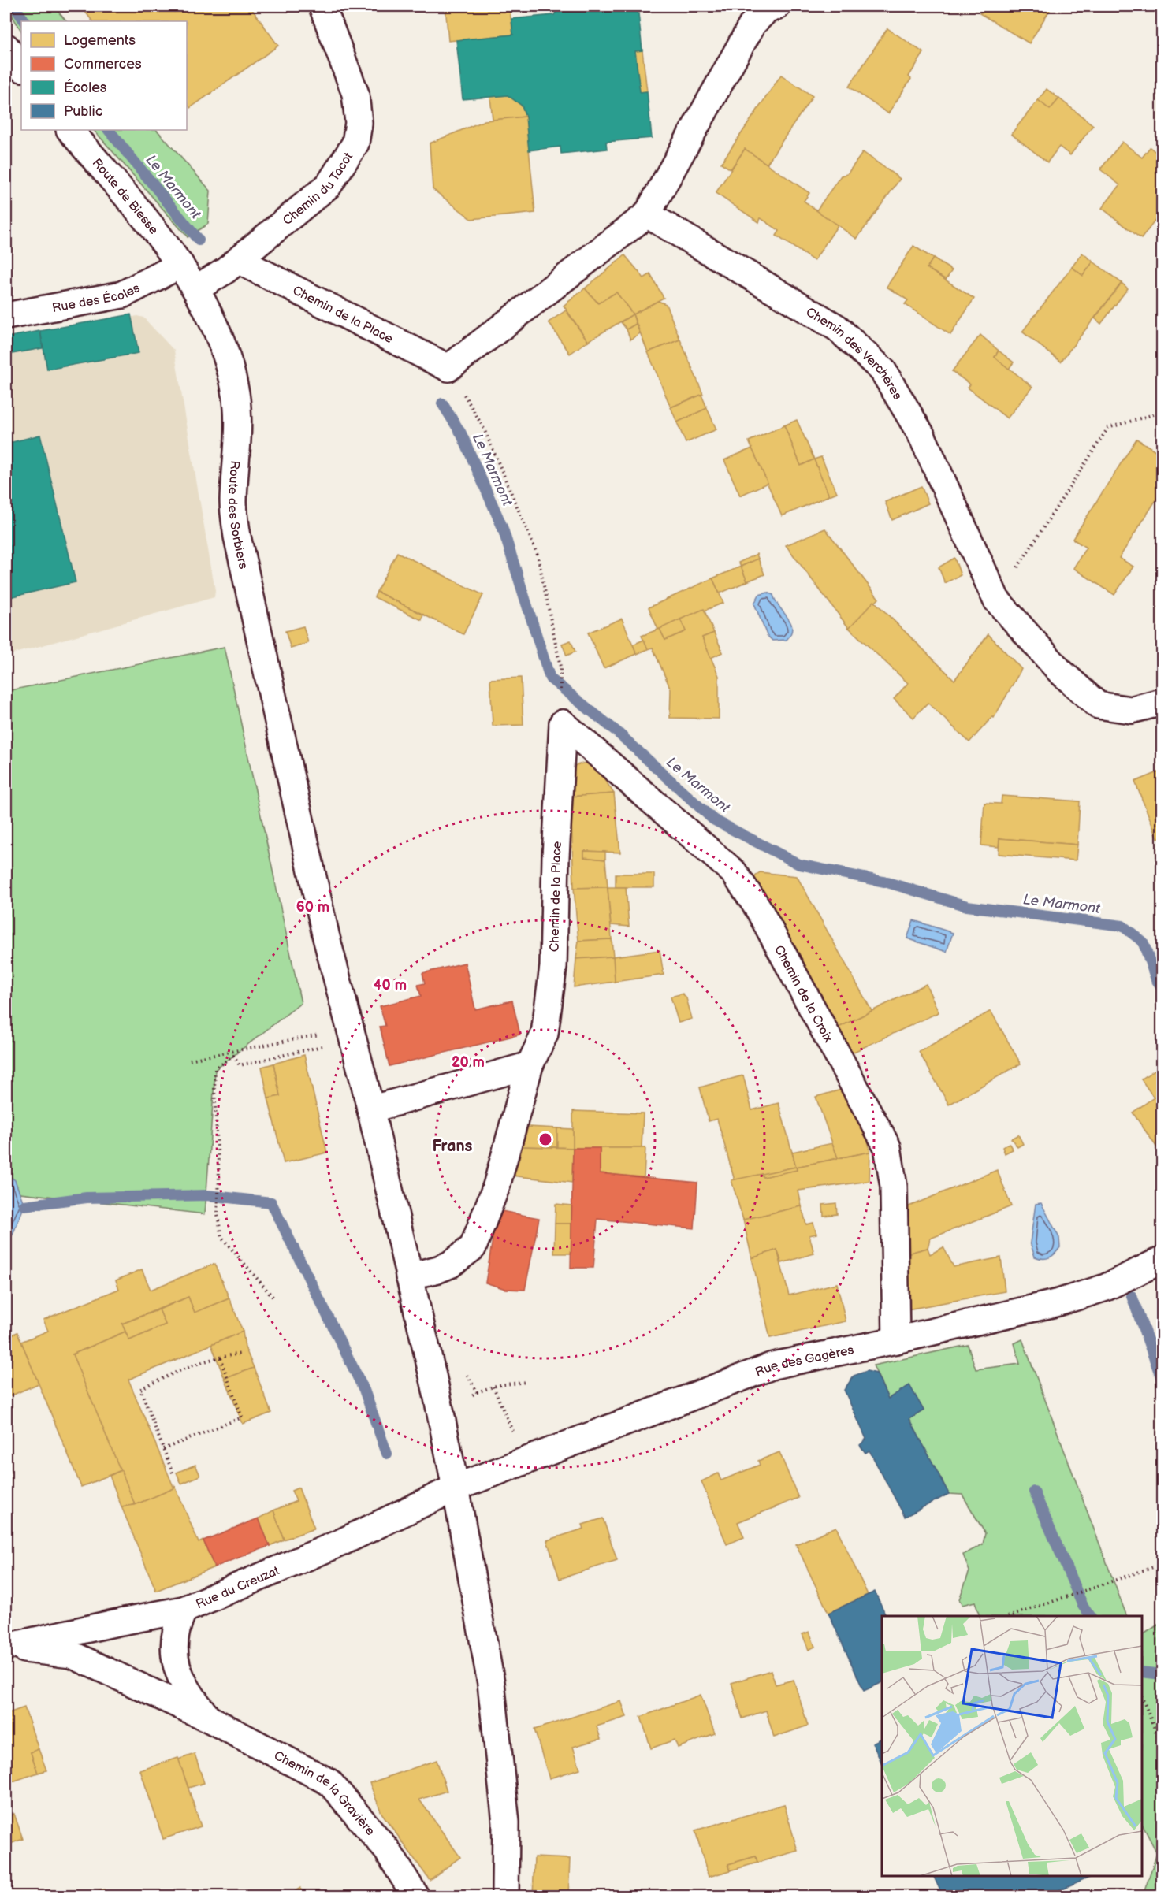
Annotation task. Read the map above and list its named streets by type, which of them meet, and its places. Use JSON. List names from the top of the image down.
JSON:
{
  "streets": {
    "street": [
      "Chemin du Tacot",
      "Route de Biesse",
      "Rue des Écoles",
      "Chemin de la Place",
      "Chemin des Verchères",
      "Route des Sorbiers",
      "Chemin de la Croix",
      "Rue des Gagères",
      "Rue du Creuzat",
      "Chemin de la Gravière"
    ]
  },
  "crossings": [
    ["Chemin du Tacot", "Chemin de la Place"],
    ["Route de Biesse", "Rue des Écoles"],
    ["Route de Biesse", "Route des Sorbiers"],
    ["Rue des Écoles", "Route des Sorbiers"],
    ["Chemin de la Place", "Chemin des Verchères"],
    ["Chemin de la Place", "Route des Sorbiers"],
    ["Chemin de la Place", "Chemin de la Croix"],
    ["Route des Sorbiers", "Rue des Gagères"],
    ["Route des Sorbiers", "Rue du Creuzat"],
    ["Chemin de la Croix", "Rue des Gagères"],
    ["Rue des Gagères", "Rue du Creuzat"],
    ["Rue du Creuzat", "Chemin de la Gravière"]
  ],
  "districts": ["Frans"],
  "water": ["Le Marmont"],
  "legend": [
    "Logements",
    "Commerces",
    "Écoles",
    "Public"
  ],
  "rings": ["60 m", "40 m", "20 m"]
}
